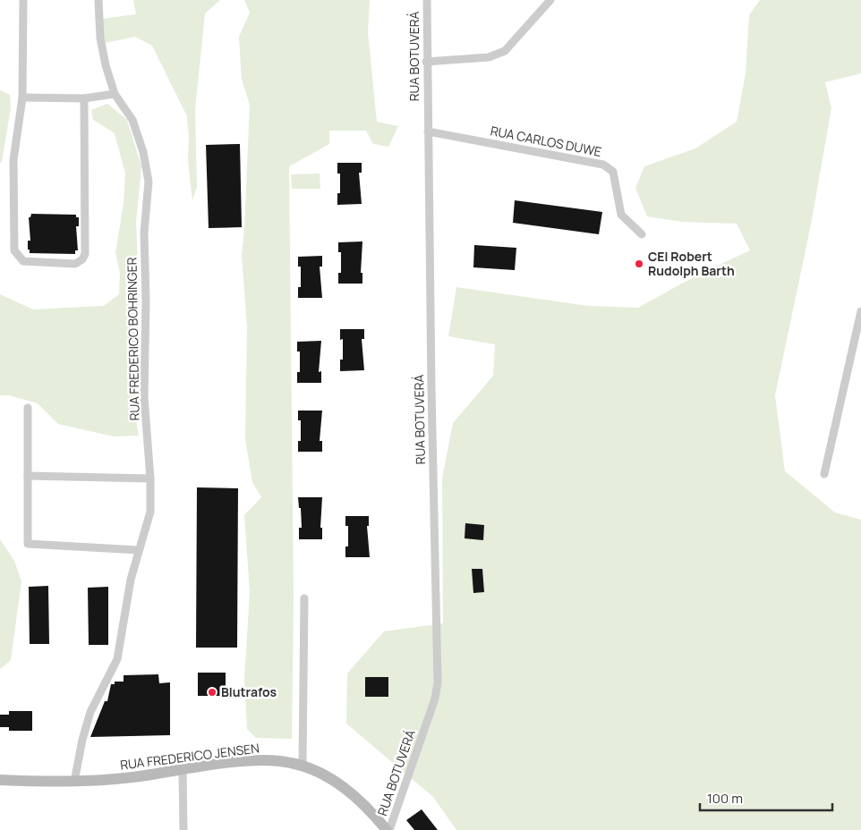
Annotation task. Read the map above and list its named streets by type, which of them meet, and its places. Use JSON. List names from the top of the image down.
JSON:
{
  "streets": {
    "main road": ["RUA FREDERICO JENSEN"],
    "street": ["RUA BOTUVERÁ", "RUA CARLOS DUWE", "RUA FREDERICO BOHRINGER"]
  },
  "crossings": [
    ["RUA BOTUVERÁ", "RUA CARLOS DUWE"],
    ["RUA BOTUVERÁ", "RUA FREDERICO JENSEN"],
    ["RUA FREDERICO BOHRINGER", "RUA FREDERICO JENSEN"]
  ],
  "places": ["CEI Robert Rudolph Barth", "Blutrafos"],
  "scale_bar": "100 m"
}
